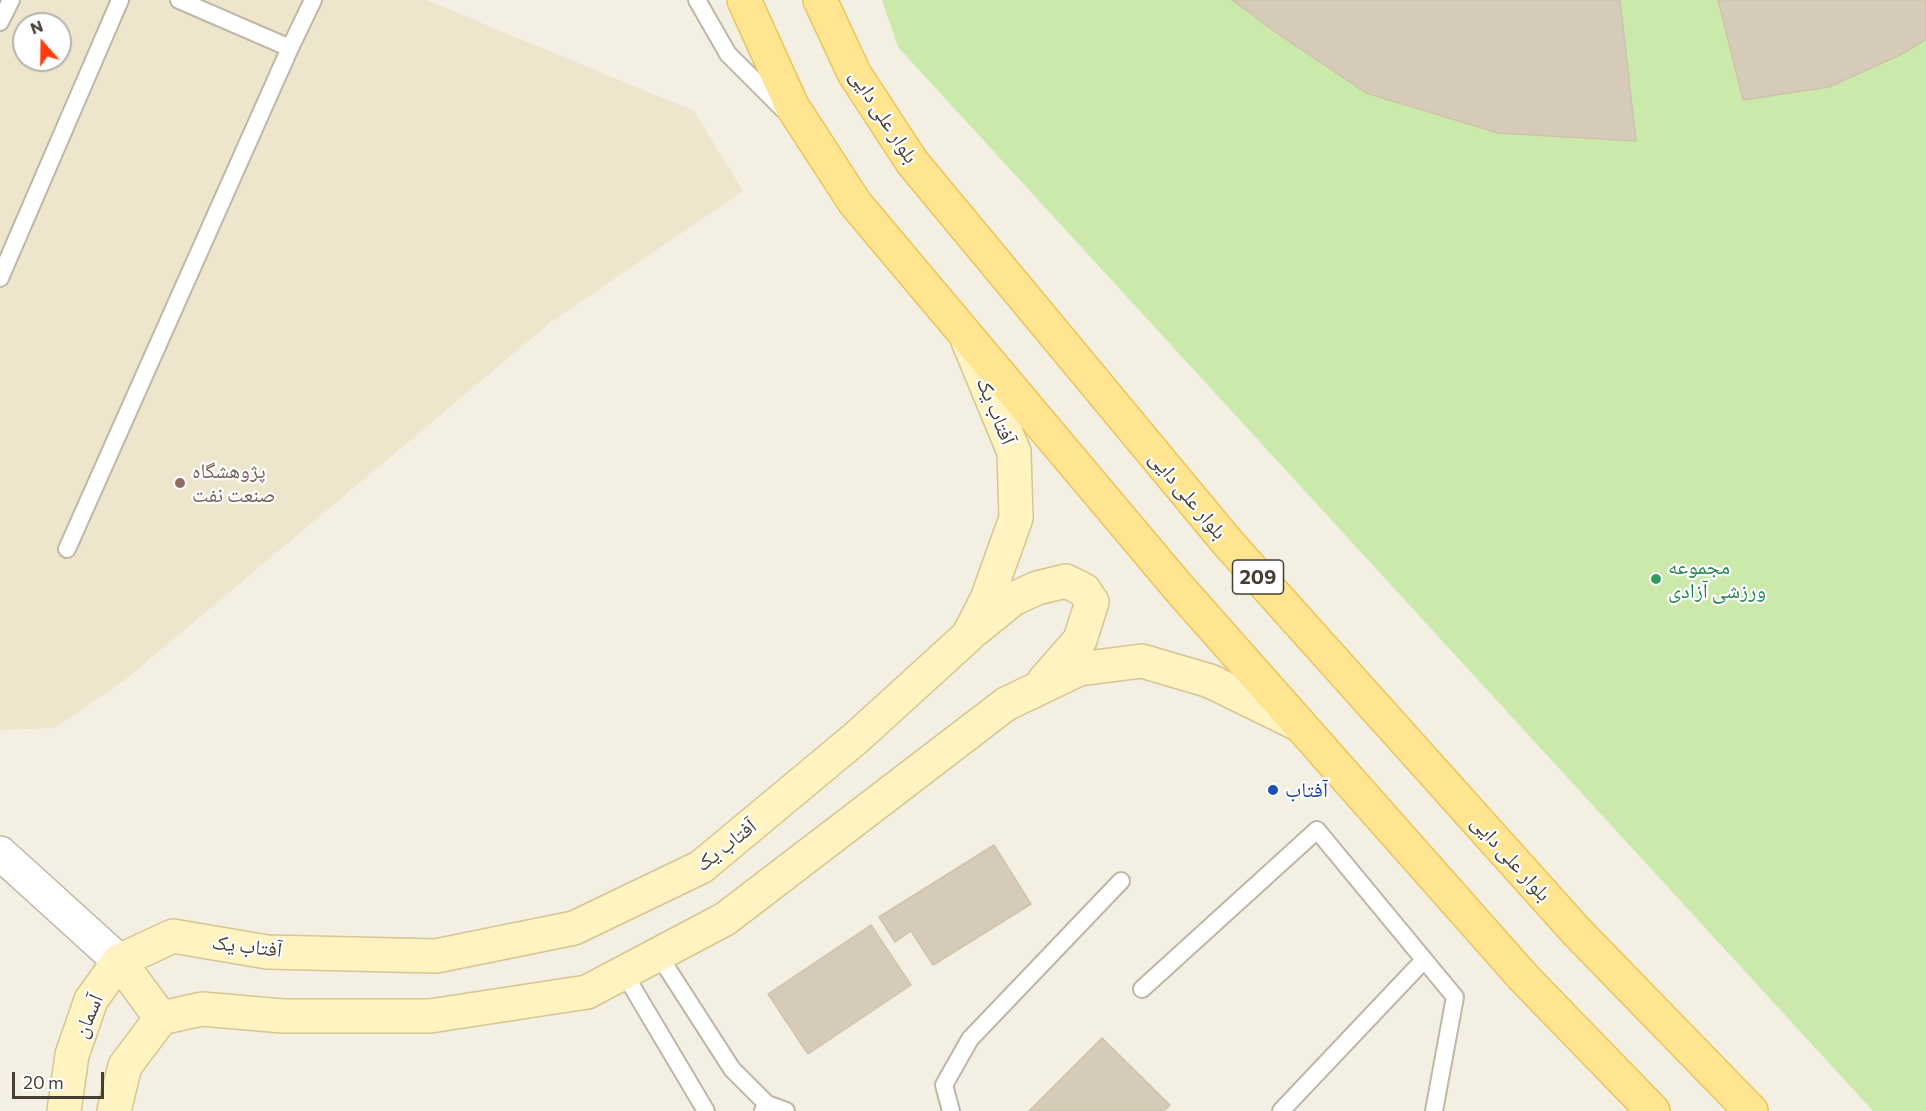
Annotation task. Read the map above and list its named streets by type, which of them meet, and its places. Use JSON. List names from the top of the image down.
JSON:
{
  "streets": {
    "main road": ["بلوار علی دایی", "209"],
    "street": ["آفتاب یک", "آسمان"]
  },
  "crossings": [
    ["آفتاب یک", "آسمان"]
  ],
  "places": ["پژوهشگاه صنعت نفت", "مجموعه ورزشی آزادی", "آفتاب"],
  "scale_bar": "20 m",
  "north": "top"
}
